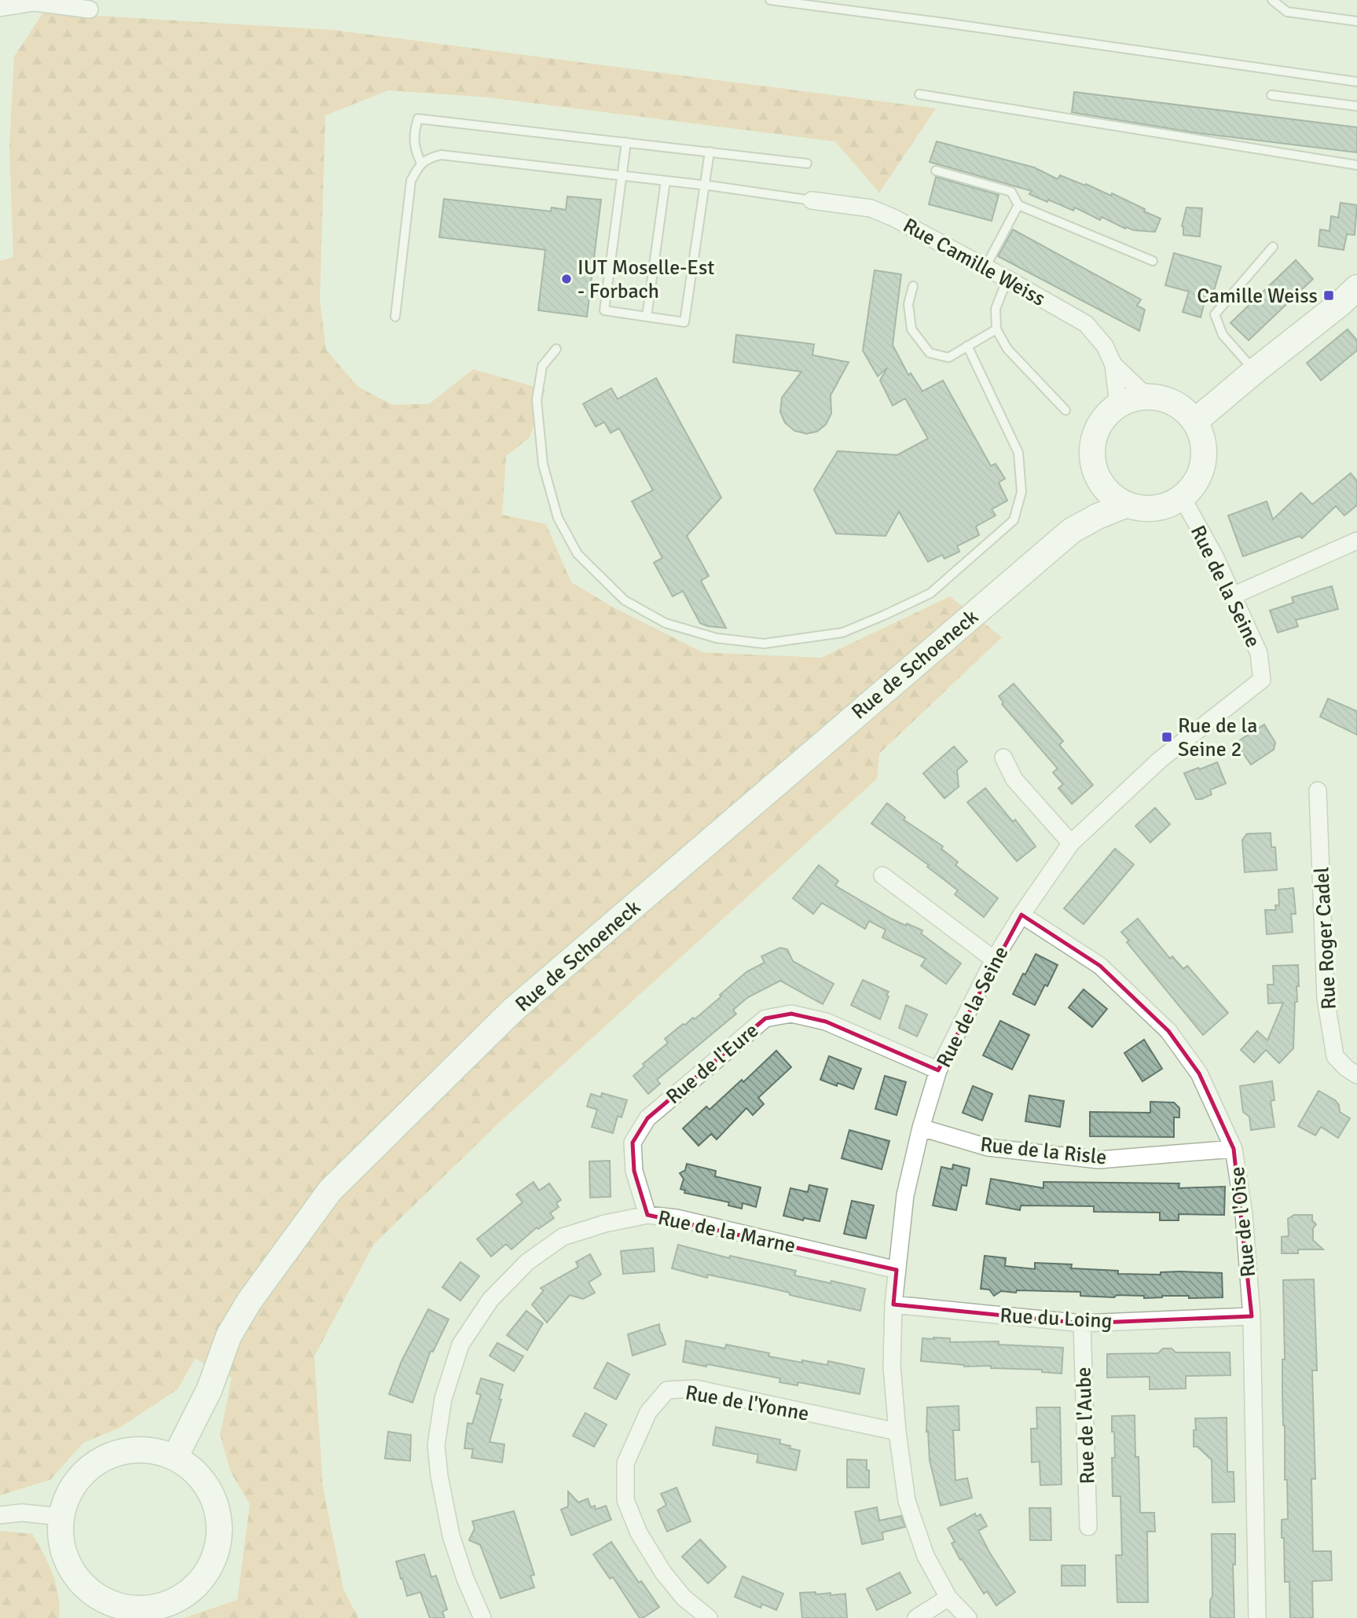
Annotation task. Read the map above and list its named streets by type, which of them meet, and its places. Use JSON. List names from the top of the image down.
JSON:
{
  "streets": {
    "main road": ["Rue de Schoeneck"],
    "street": [
      "Rue Camille Weiss",
      "Rue de la Seine",
      "Rue Roger Cadel",
      "Rue de l'Eure",
      "Rue de la Risle",
      "Rue de l'Oise",
      "Rue de la Marne",
      "Rue du Loing",
      "Rue de l'Yonne",
      "Rue de l'Aube"
    ]
  },
  "crossings": [
    ["Rue Camille Weiss", "Rue de la Seine"],
    ["Rue Camille Weiss", "Rue de Schoeneck"],
    ["Rue de la Seine", "Rue de Schoeneck"],
    ["Rue de la Seine", "Rue de l'Eure"],
    ["Rue de la Seine", "Rue de la Risle"],
    ["Rue de la Seine", "Rue de l'Oise"],
    ["Rue de la Seine", "Rue de la Marne"],
    ["Rue de la Seine", "Rue du Loing"],
    ["Rue de la Seine", "Rue de l'Yonne"],
    ["Rue de l'Eure", "Rue de la Marne"],
    ["Rue de la Risle", "Rue de l'Oise"],
    ["Rue de l'Oise", "Rue du Loing"],
    ["Rue du Loing", "Rue de l'Aube"]
  ],
  "places": {
    "other": ["IUT Moselle-Est - Forbach"],
    "transit": ["Camille Weiss", "Rue de la Seine 2"]
  }
}
